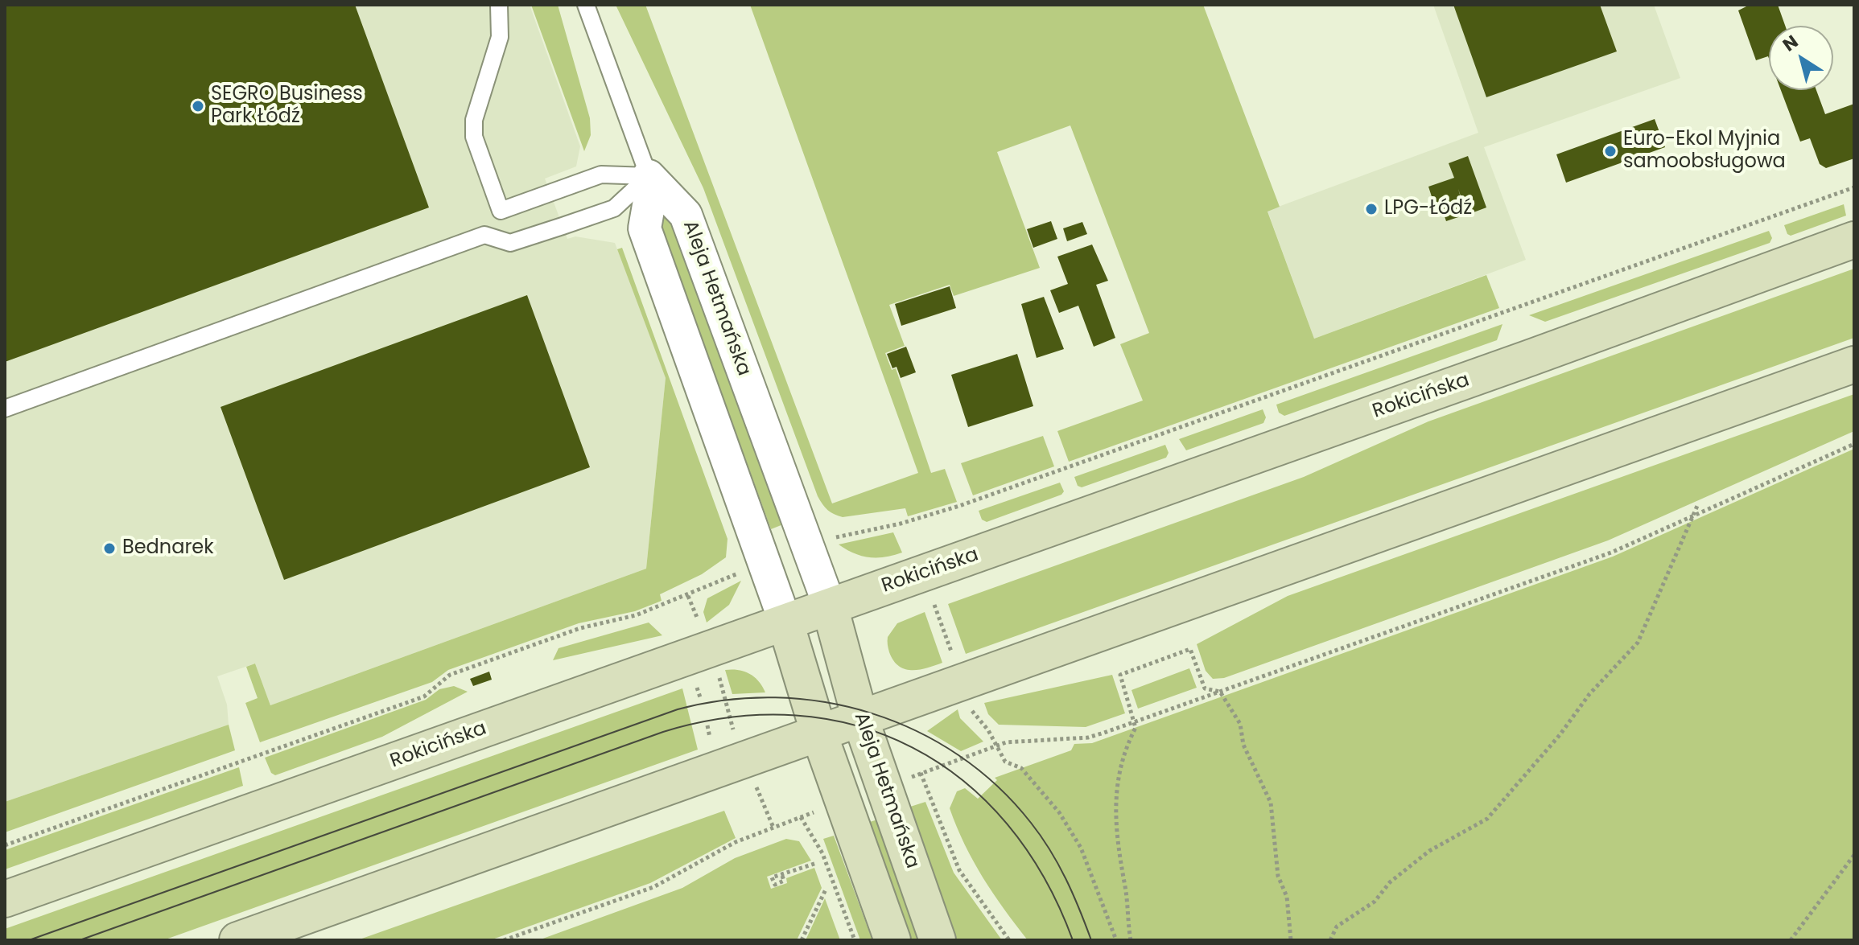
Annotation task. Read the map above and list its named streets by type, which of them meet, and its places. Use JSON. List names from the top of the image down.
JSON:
{
  "streets": {
    "main road": ["Aleja Hetmańska", "Rokicińska"]
  },
  "crossings": [
    ["Aleja Hetmańska", "Rokicińska"]
  ],
  "places": [
    "SEGRO Business Park Łódź",
    "Euro-Ekol Myjnia samoobsługowa",
    "LPG-Łódź",
    "Bednarek"
  ],
  "north": "top left"
}
